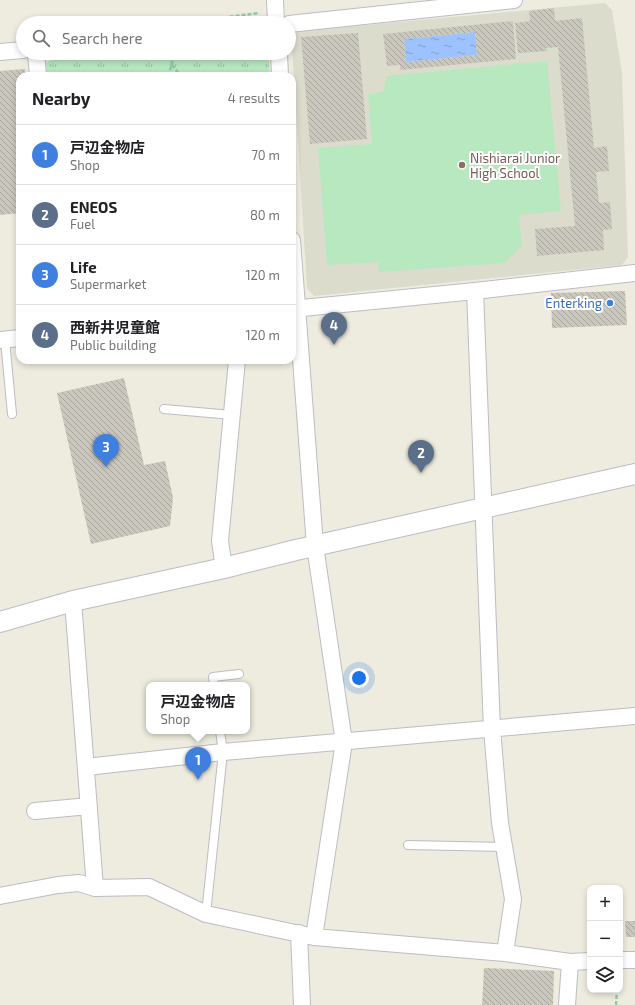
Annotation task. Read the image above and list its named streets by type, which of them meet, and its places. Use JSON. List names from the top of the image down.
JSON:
{
  "places": ["Nishiarai Junior High School", "Enterking"],
  "page": {
    "search": "Search here",
    "heading": ["Nearby", "4 results"],
    "list": [
      {
        "mark": "1",
        "name": "戸辺金物店",
        "note": "Shop",
        "value": "70 m"
      },
      {
        "mark": "2",
        "name": "ENEOS",
        "note": "Fuel",
        "value": "80 m"
      },
      {
        "mark": "3",
        "name": "Life",
        "note": "Supermarket",
        "value": "120 m"
      },
      {
        "mark": "4",
        "name": "西新井児童館",
        "note": "Public building",
        "value": "120 m"
      }
    ],
    "pins": [
      "4",
      "3",
      "2",
      "1"
    ],
    "popup": ["戸辺金物店", "Shop"],
    "map_buttons": ["+", "−"]
  }
}
